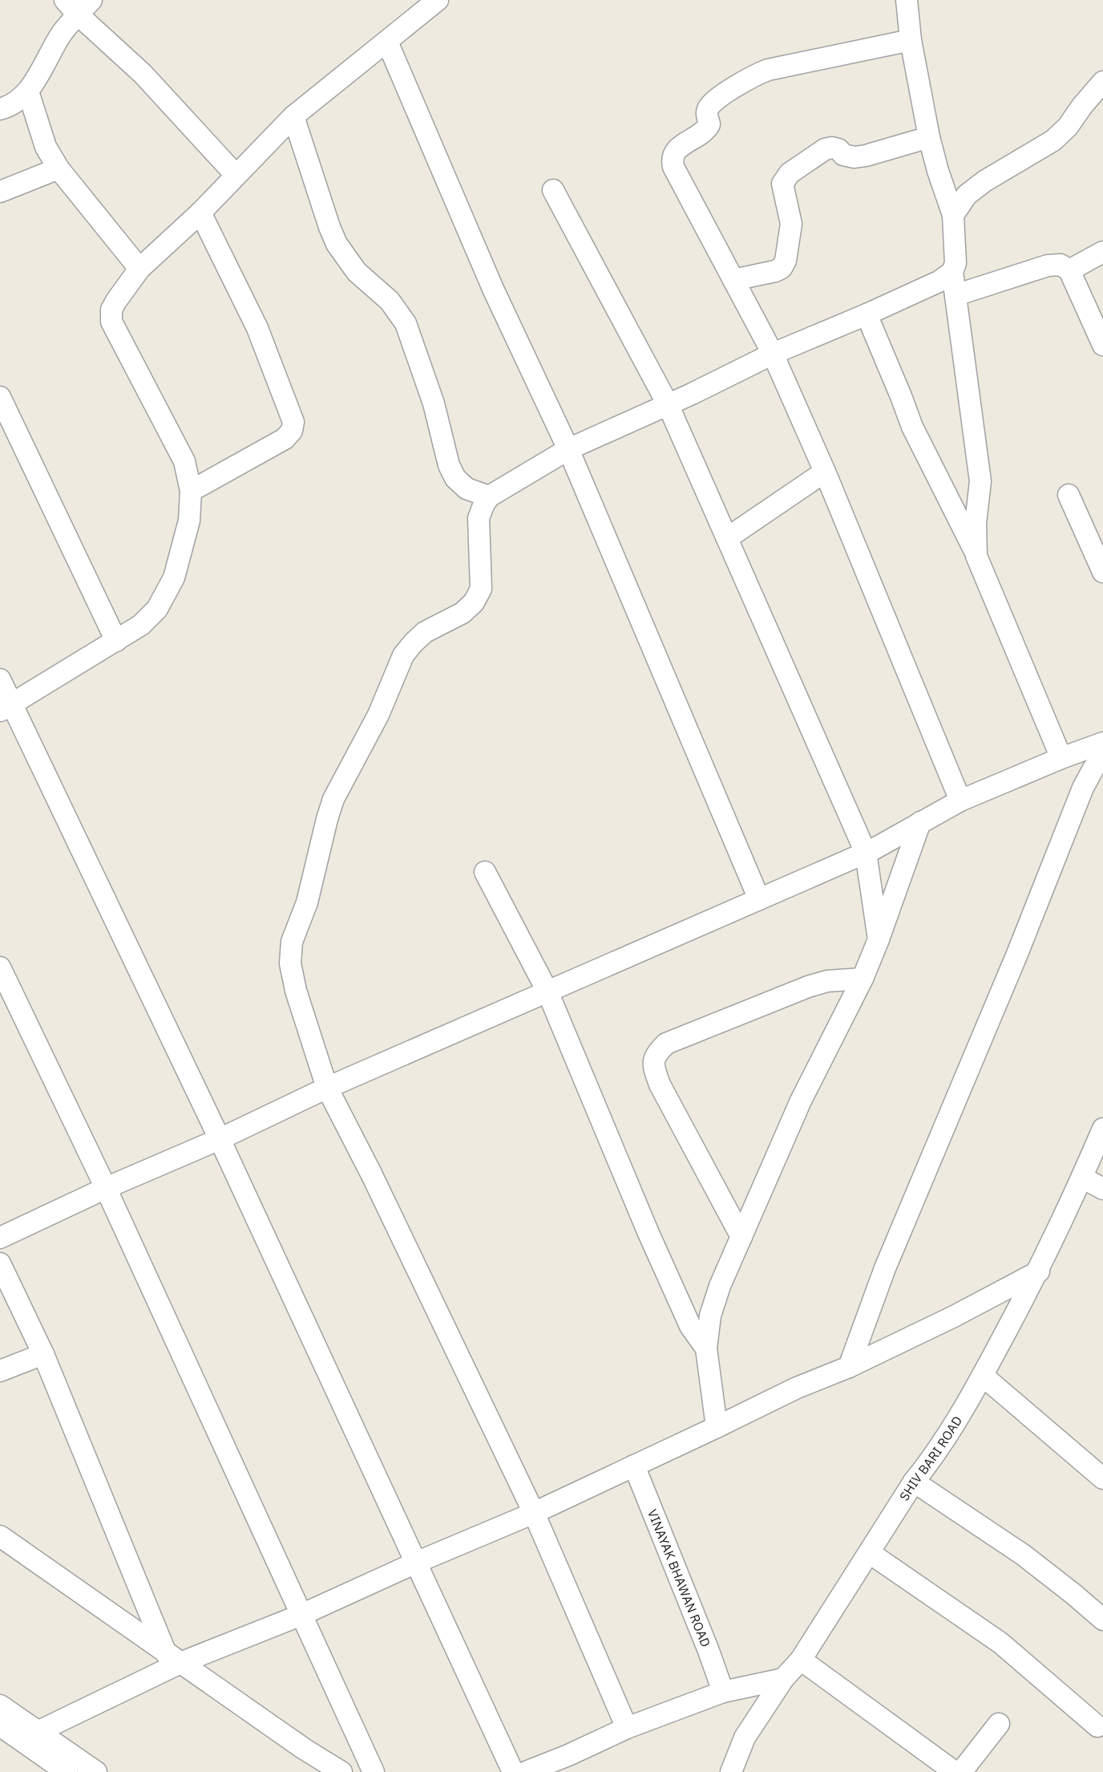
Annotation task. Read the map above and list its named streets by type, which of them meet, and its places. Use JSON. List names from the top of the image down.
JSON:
{
  "streets": {
    "street": ["SHIV BARI ROAD", "VINAYAK BHAWAN ROAD"]
  }
}
